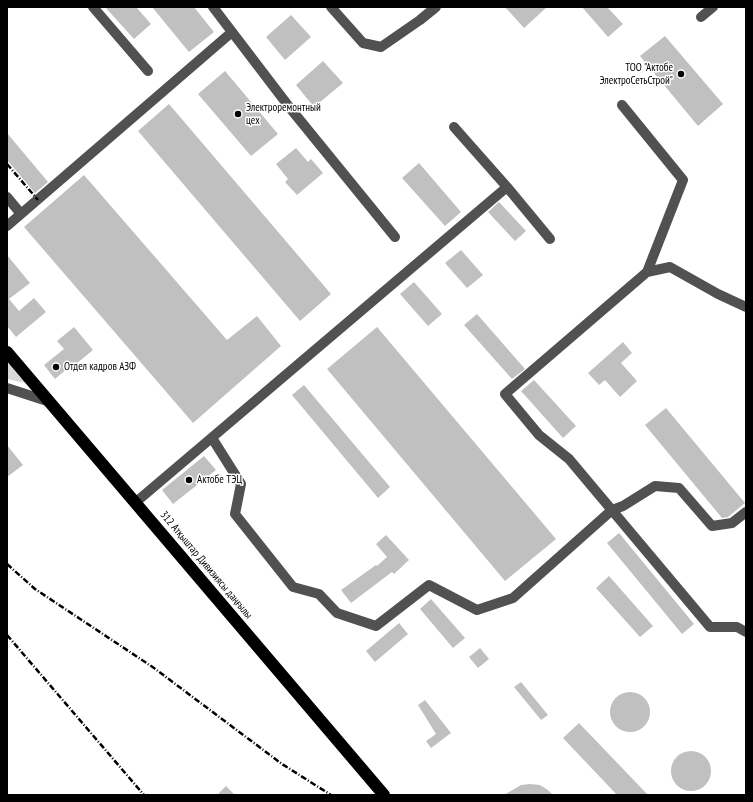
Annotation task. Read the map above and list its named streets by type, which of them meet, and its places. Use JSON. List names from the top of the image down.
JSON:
{
  "streets": {
    "highway": ["312 Атқыштар Дивизиясы даңғылы"]
  },
  "places": [
    "ТОО \"Актобе ЭлектроСетьСтрой\"",
    "Электроремонтный цех",
    "Отдел кадров АЗФ",
    "Актобе ТЭЦ"
  ]
}
